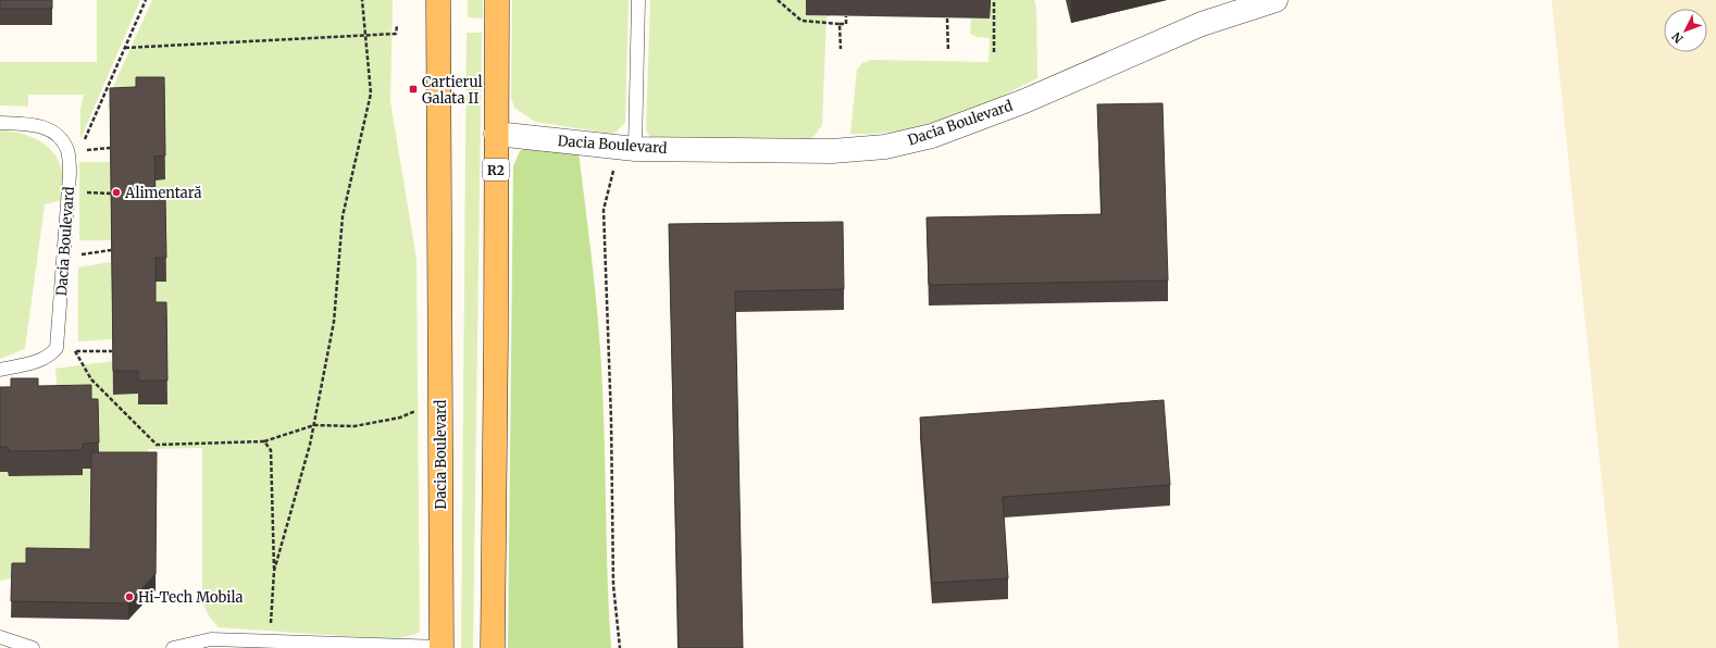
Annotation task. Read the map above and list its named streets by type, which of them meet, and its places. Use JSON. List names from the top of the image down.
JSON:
{
  "streets": {
    "main road": ["Dacia Boulevard", "R2"]
  },
  "crossings": [
    ["Dacia Boulevard", "R2"]
  ],
  "places": {
    "transit": ["Cartierul Galata II"],
    "other": ["Alimentară", "Hi-Tech Mobila"]
  },
  "north": "bottom left"
}
